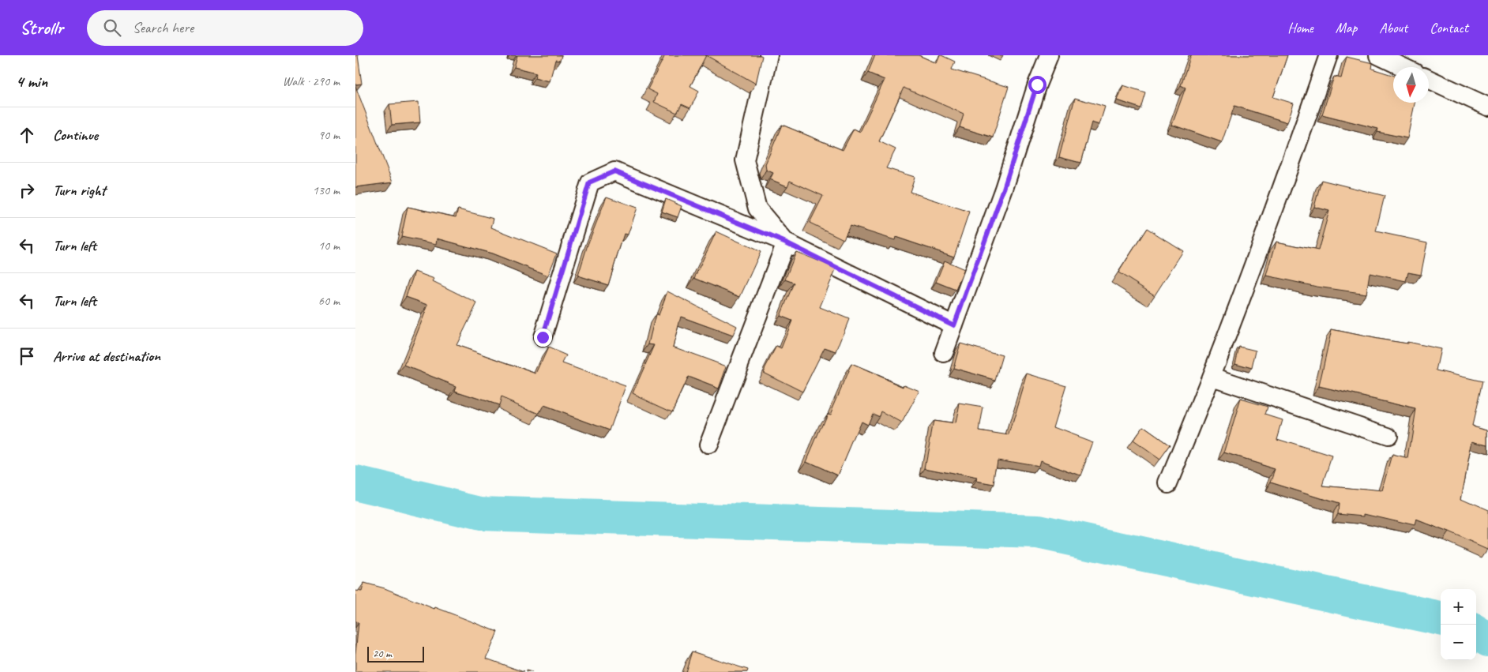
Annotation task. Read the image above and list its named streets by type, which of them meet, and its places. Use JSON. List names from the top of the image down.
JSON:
{
  "scale_bar": "20 m",
  "north": "bottom",
  "page": {
    "header": "Strollr",
    "search": "Search here",
    "nav": [
      "Home",
      "Map",
      "About",
      "Contact"
    ],
    "heading": ["4 min", "Walk · 290 m"],
    "list": [
      ["Continue", "90 m"],
      ["Turn right", "130 m"],
      ["Turn left", "10 m"],
      ["Turn left", "60 m"],
      "Arrive at destination"
    ],
    "map_buttons": ["+", "−"],
    "scale": "20 m"
  }
}
